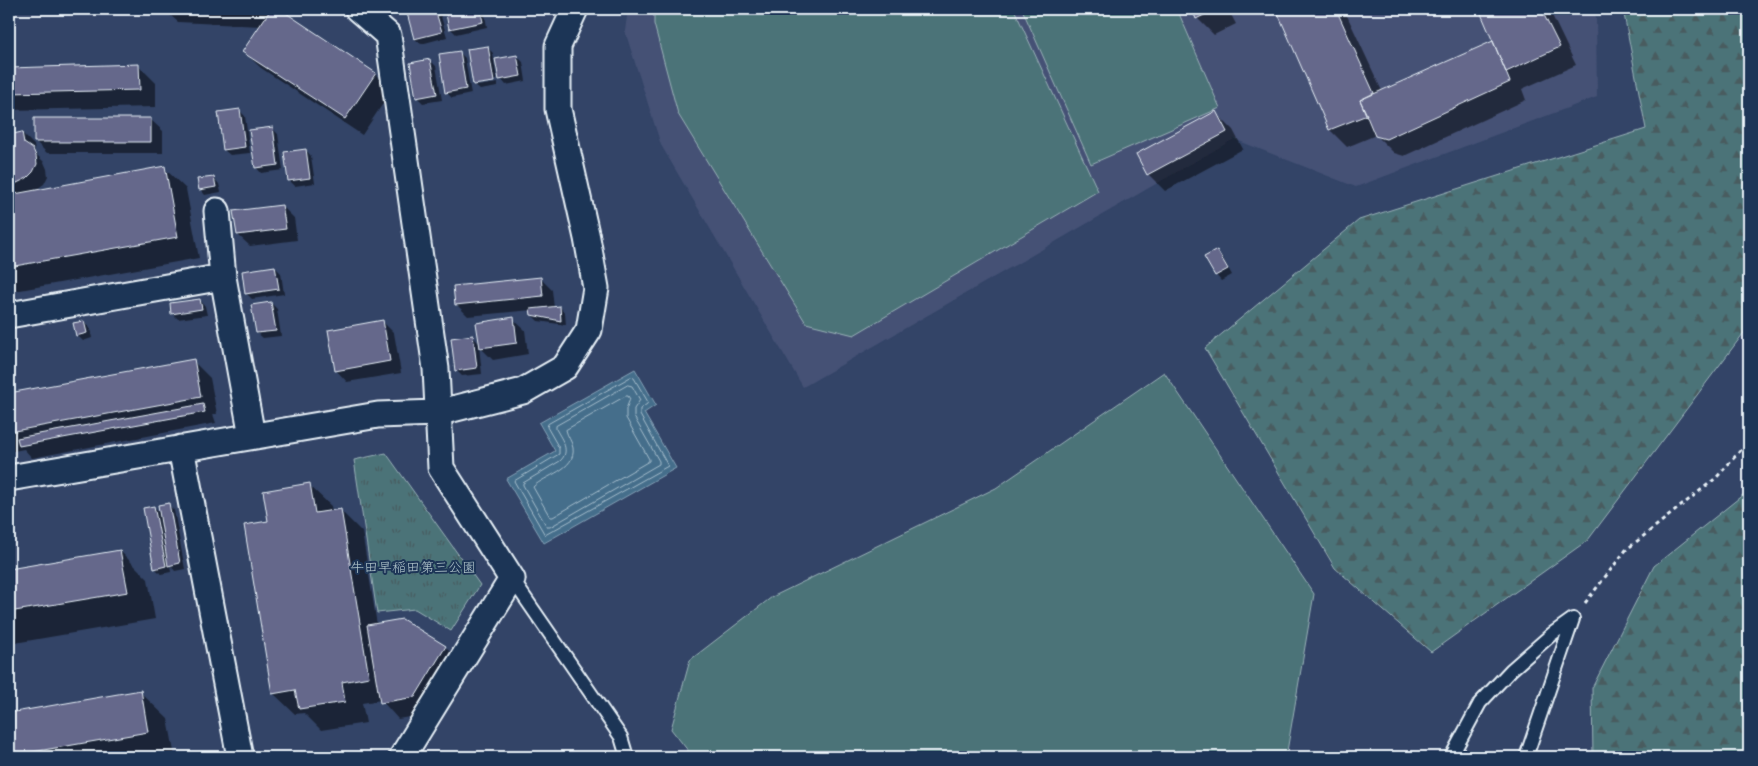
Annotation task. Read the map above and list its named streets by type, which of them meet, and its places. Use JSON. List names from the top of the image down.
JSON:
{
  "parks": ["牛田早稲田第三公園"]
}
